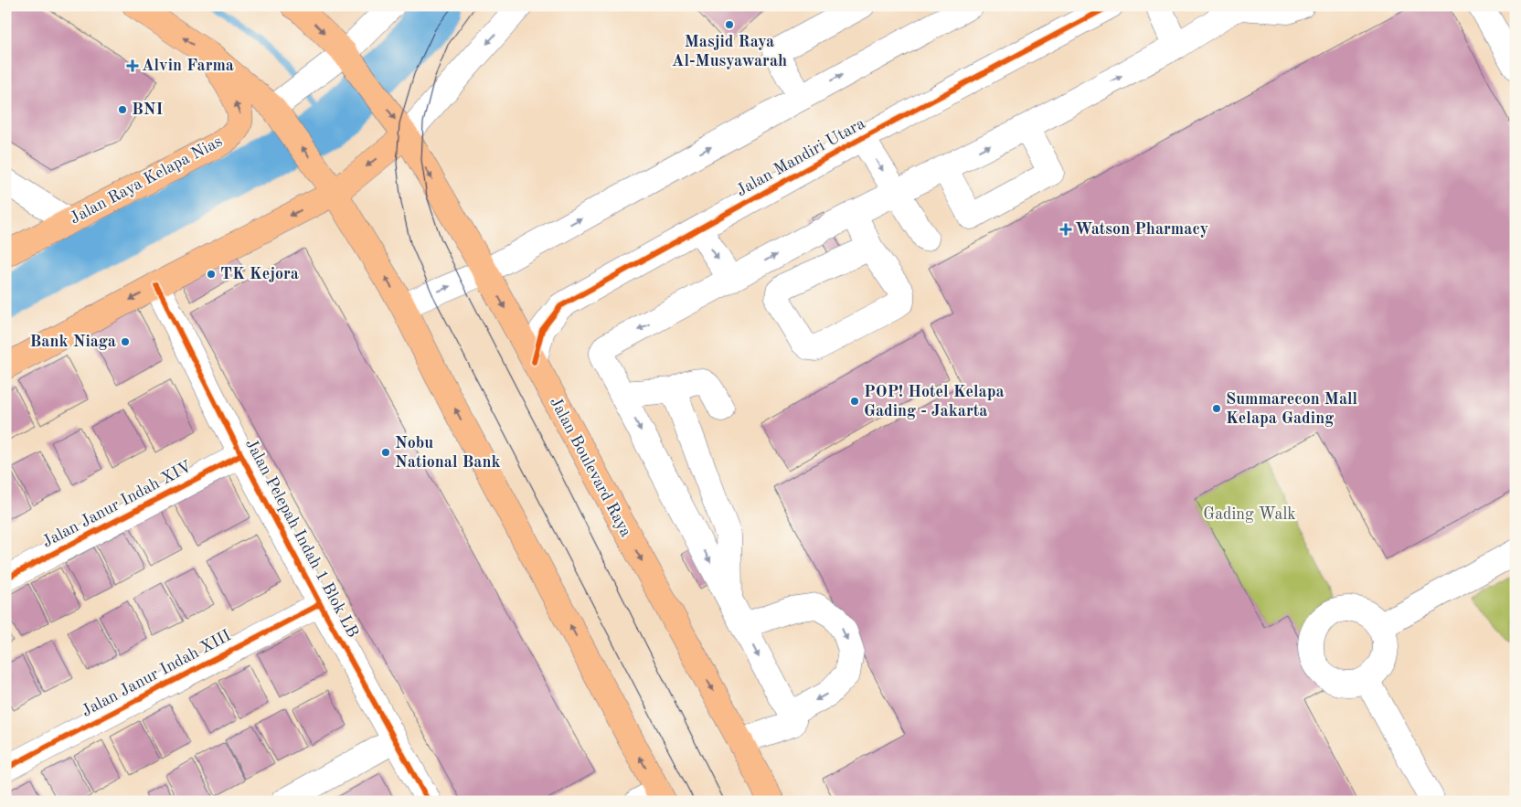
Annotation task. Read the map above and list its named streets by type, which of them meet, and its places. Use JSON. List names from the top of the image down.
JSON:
{
  "streets": {
    "main road": ["Jalan Raya Kelapa Nias", "Jalan Boulevard Raya"],
    "street": [
      "Jalan Mandiri Utara",
      "Jalan Janur Indah XIV",
      "Jalan Pelepah Indah 1 Blok LB",
      "Jalan Janur Indah XIII"
    ]
  },
  "crossings": [
    ["Jalan Mandiri Utara", "Jalan Boulevard Raya"],
    ["Jalan Janur Indah XIV", "Jalan Pelepah Indah 1 Blok LB"],
    ["Jalan Pelepah Indah 1 Blok LB", "Jalan Janur Indah XIII"]
  ],
  "parks": ["Gading Walk"],
  "places": {
    "other": [
      "Masjid Raya Al-Musyawarah",
      "BNI",
      "TK Kejora",
      "Bank Niaga",
      "POP! Hotel Kelapa Gading - Jakarta",
      "Summarecon Mall Kelapa Gading",
      "Nobu National Bank"
    ],
    "health": ["Alvin Farma", "Watson Pharmacy"]
  }
}
